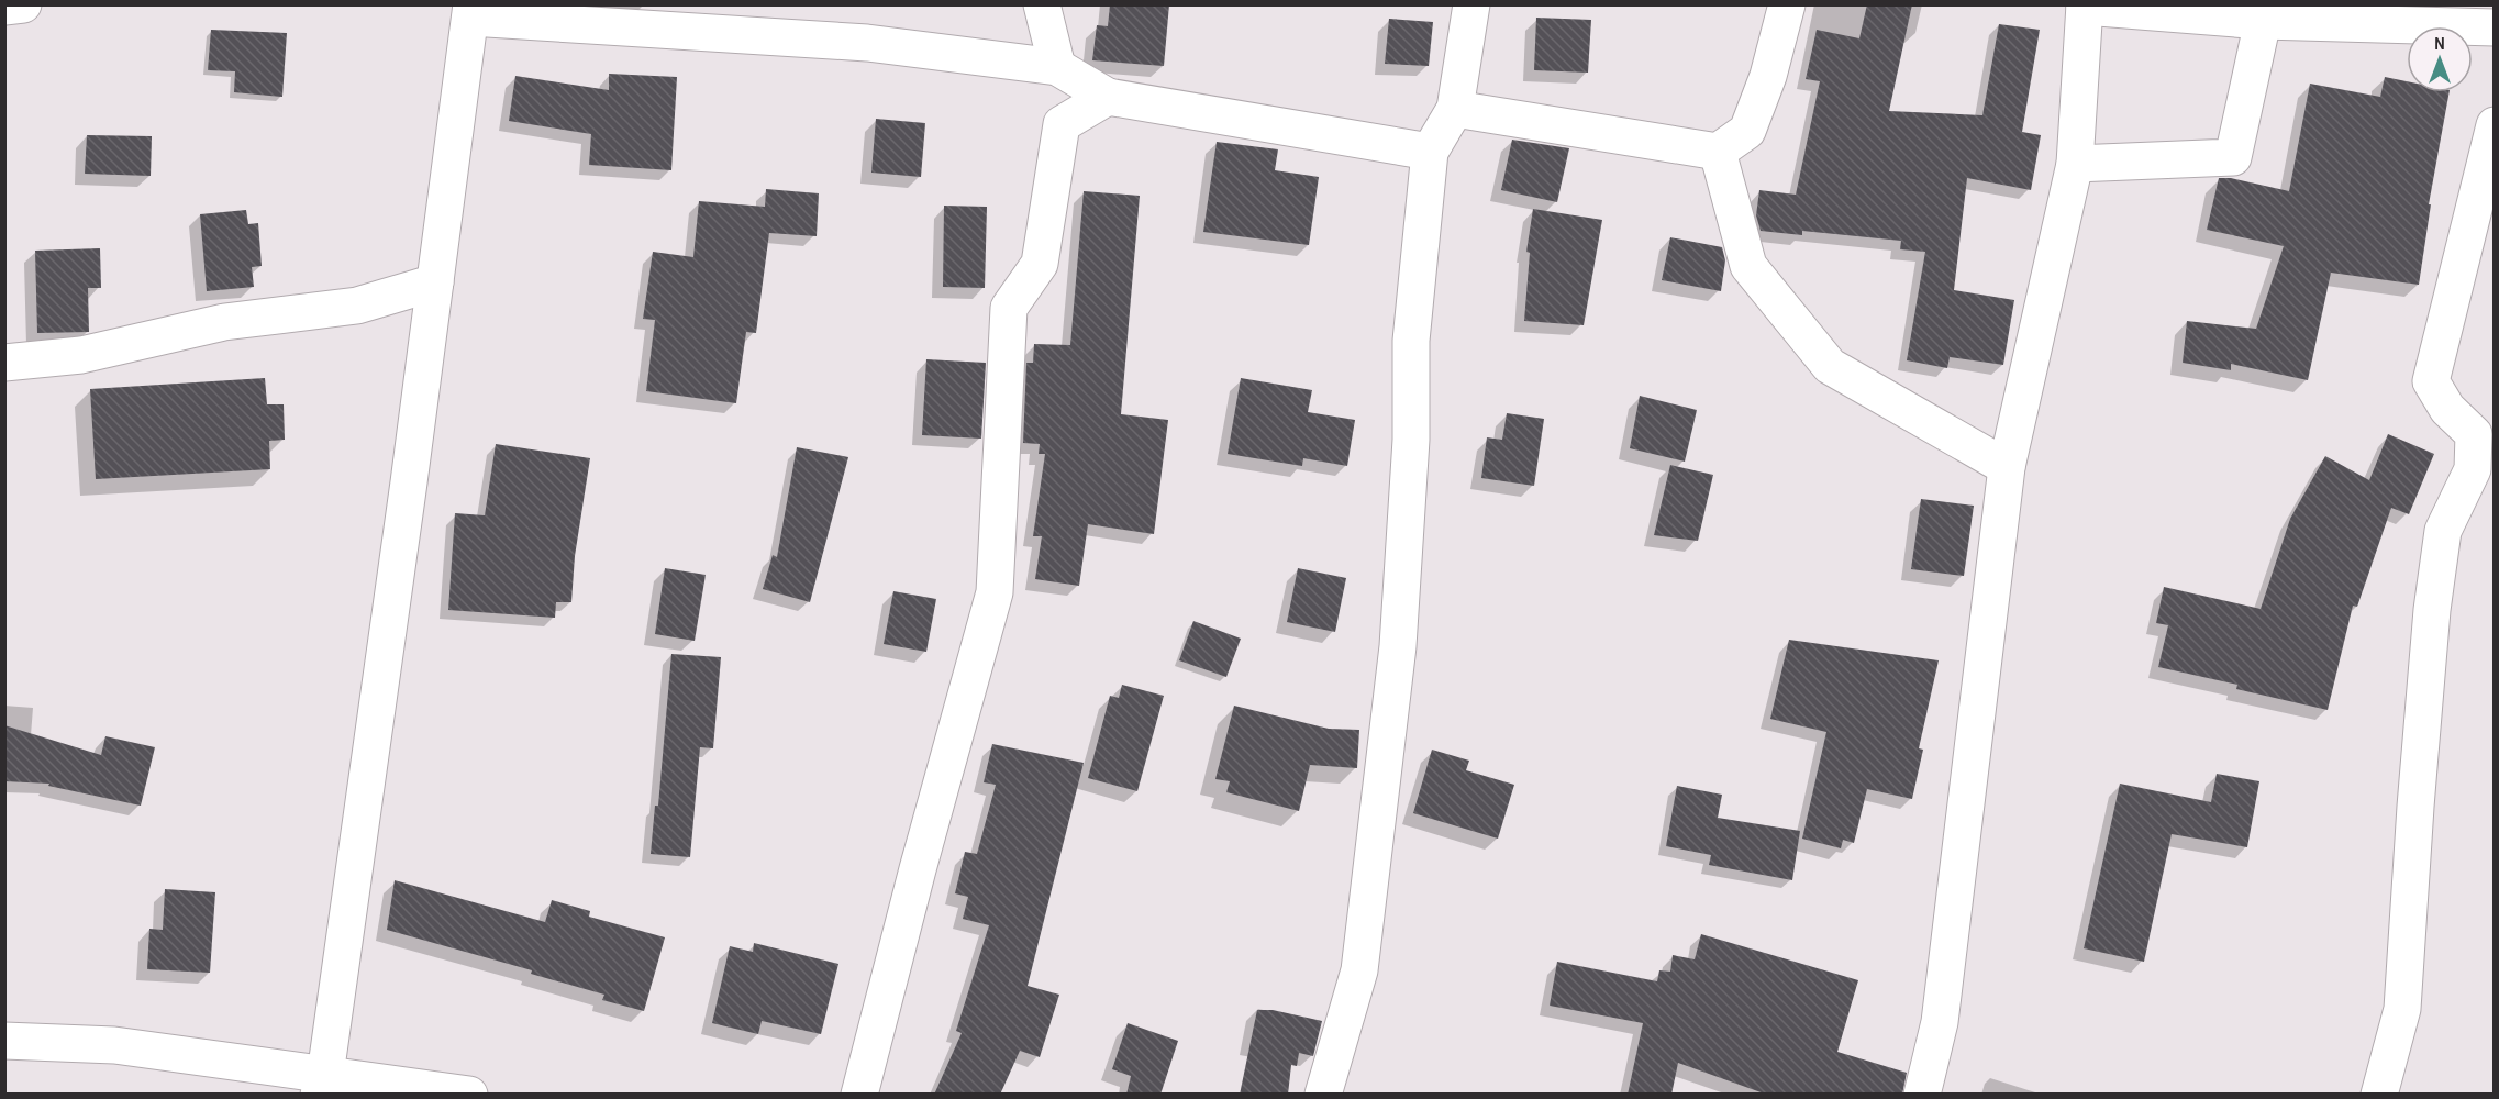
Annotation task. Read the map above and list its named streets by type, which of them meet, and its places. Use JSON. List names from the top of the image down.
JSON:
{
  "north": "top"
}
